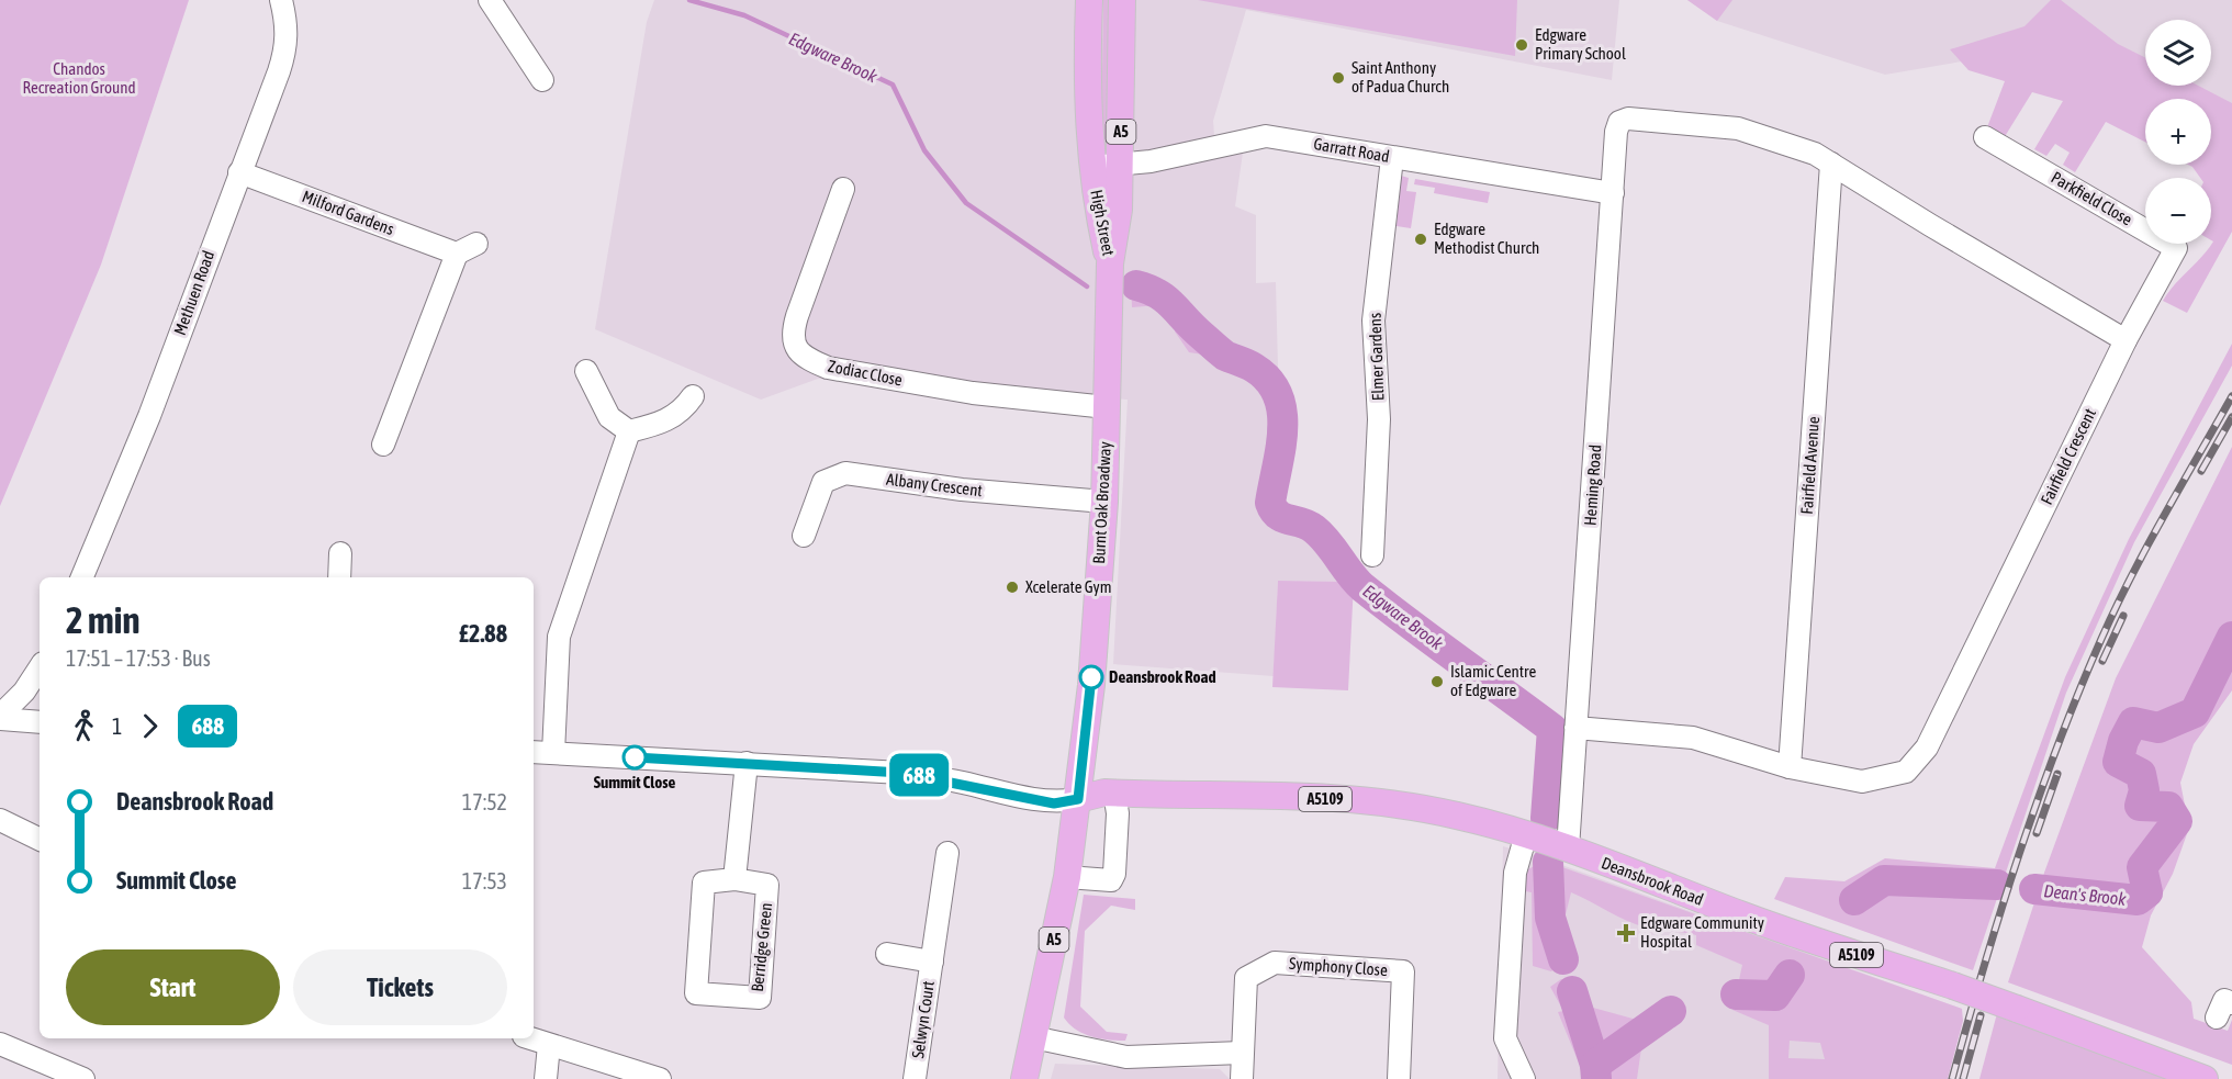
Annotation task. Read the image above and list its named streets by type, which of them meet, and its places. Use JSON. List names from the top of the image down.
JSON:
{
  "streets": {
    "main road": [
      "A5",
      "High Street",
      "Burnt Oak Broadway",
      "A5109",
      "Deansbrook Road"
    ],
    "street": [
      "Garratt Road",
      "Parkfield Close",
      "Milford Gardens",
      "Methuen Road",
      "Elmer Gardens",
      "Zodiac Close",
      "Fairfield Crescent",
      "Fairfield Avenue",
      "Albany Crescent",
      "Heming Road",
      "Berridge Green",
      "Symphony Close",
      "Selwyn Court"
    ]
  },
  "crossings": [
    ["A5", "Burnt Oak Broadway"],
    ["A5", "Deansbrook Road"],
    ["Garratt Road", "High Street"],
    ["Garratt Road", "Elmer Gardens"],
    ["Garratt Road", "Heming Road"],
    ["Parkfield Close", "Fairfield Crescent"],
    ["Milford Gardens", "Methuen Road"],
    ["High Street", "Burnt Oak Broadway"],
    ["Zodiac Close", "Burnt Oak Broadway"],
    ["Fairfield Crescent", "Fairfield Avenue"],
    ["Fairfield Crescent", "Heming Road"],
    ["Fairfield Avenue", "Heming Road"],
    ["Albany Crescent", "Burnt Oak Broadway"],
    ["Heming Road", "Deansbrook Road"],
    ["Burnt Oak Broadway", "Deansbrook Road"]
  ],
  "water": ["Edgware Brook", "Dean's Brook"],
  "parks": ["Chandos Recreation Ground"],
  "places": {
    "other": [
      "Edgware Primary School",
      "Saint Anthony of Padua Church",
      "Edgware Methodist Church",
      "Xcelerate Gym",
      "Deansbrook Road",
      "Islamic Centre of Edgware",
      "Summit Close"
    ],
    "health": ["Edgware Community Hospital"]
  },
  "lines": ["bus line 688"],
  "page": {
    "on_map": "688",
    "map_buttons": ["+", "−"],
    "heading": ["2 min", "17:51 – 17:53 · Bus", "£2.88"],
    "legs": ["1", "688"],
    "list": [
      {
        "name": "Deansbrook Road",
        "value": "17:52"
      },
      {
        "name": "Summit Close",
        "value": "17:53"
      }
    ],
    "buttons": ["Start", "Tickets"]
  }
}
